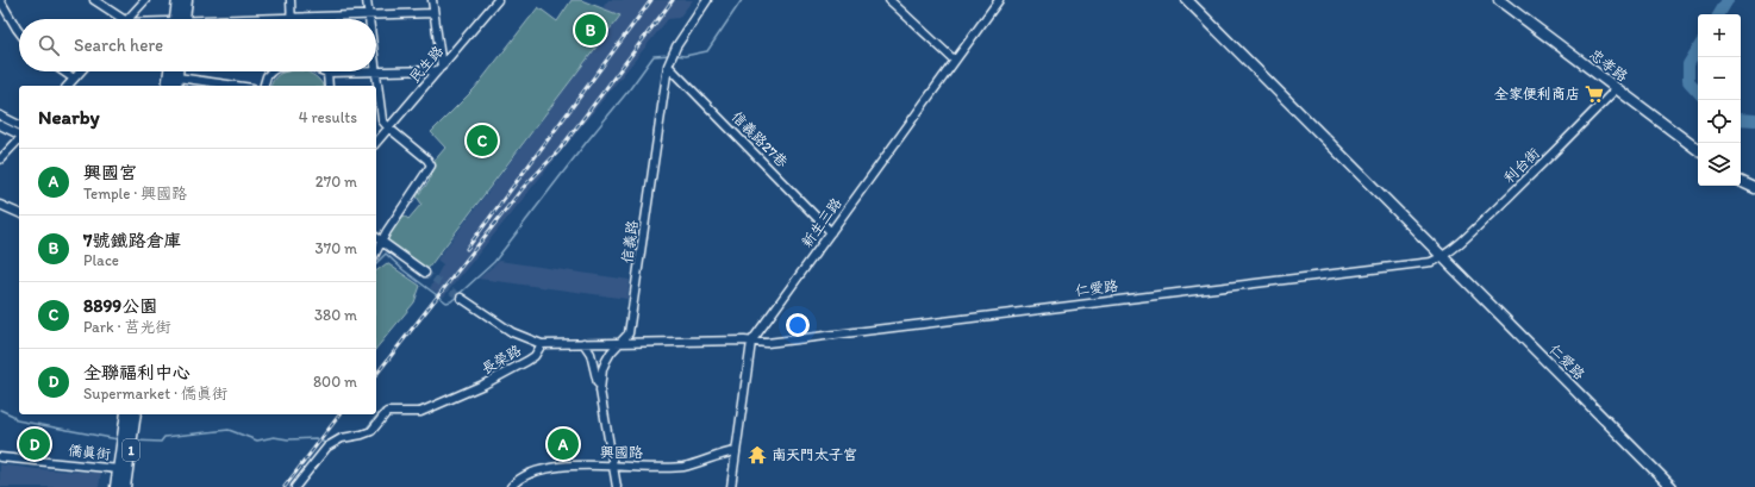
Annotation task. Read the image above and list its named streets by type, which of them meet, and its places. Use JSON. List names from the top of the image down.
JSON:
{
  "streets": {
    "main road": ["忠孝路", "仁愛路", "1"],
    "street": [
      "民生路",
      "信義路27巷",
      "利台街",
      "新生三路",
      "信義路",
      "長榮路",
      "僑真街",
      "興國路"
    ]
  },
  "crossings": [
    ["忠孝路", "利台街"],
    ["信義路27巷", "新生三路"],
    ["信義路27巷", "信義路"],
    ["利台街", "仁愛路"],
    ["新生三路", "仁愛路"],
    ["新生三路", "長榮路"],
    ["新生三路", "興國路"],
    ["信義路", "長榮路"],
    ["信義路", "興國路"],
    ["仁愛路", "長榮路"],
    ["1", "僑真街"]
  ],
  "places": {
    "supermarket": ["全家便利商店"],
    "temple": ["南天門太子宮"]
  },
  "page": {
    "pins": [
      "B",
      "C",
      "A",
      "D"
    ],
    "map_buttons": ["+", "−"],
    "search": "Search here",
    "heading": ["Nearby", "4 results"],
    "list": [
      {
        "mark": "A",
        "name": "興國宮",
        "note": "Temple · 興國路",
        "value": "270 m"
      },
      {
        "mark": "B",
        "name": "7號鐵路倉庫",
        "note": "Place",
        "value": "370 m"
      },
      {
        "mark": "C",
        "name": "8899公園",
        "note": "Park · 莒光街",
        "value": "380 m"
      },
      {
        "mark": "D",
        "name": "全聯福利中心",
        "note": "Supermarket · 僑真街",
        "value": "800 m"
      }
    ]
  }
}
